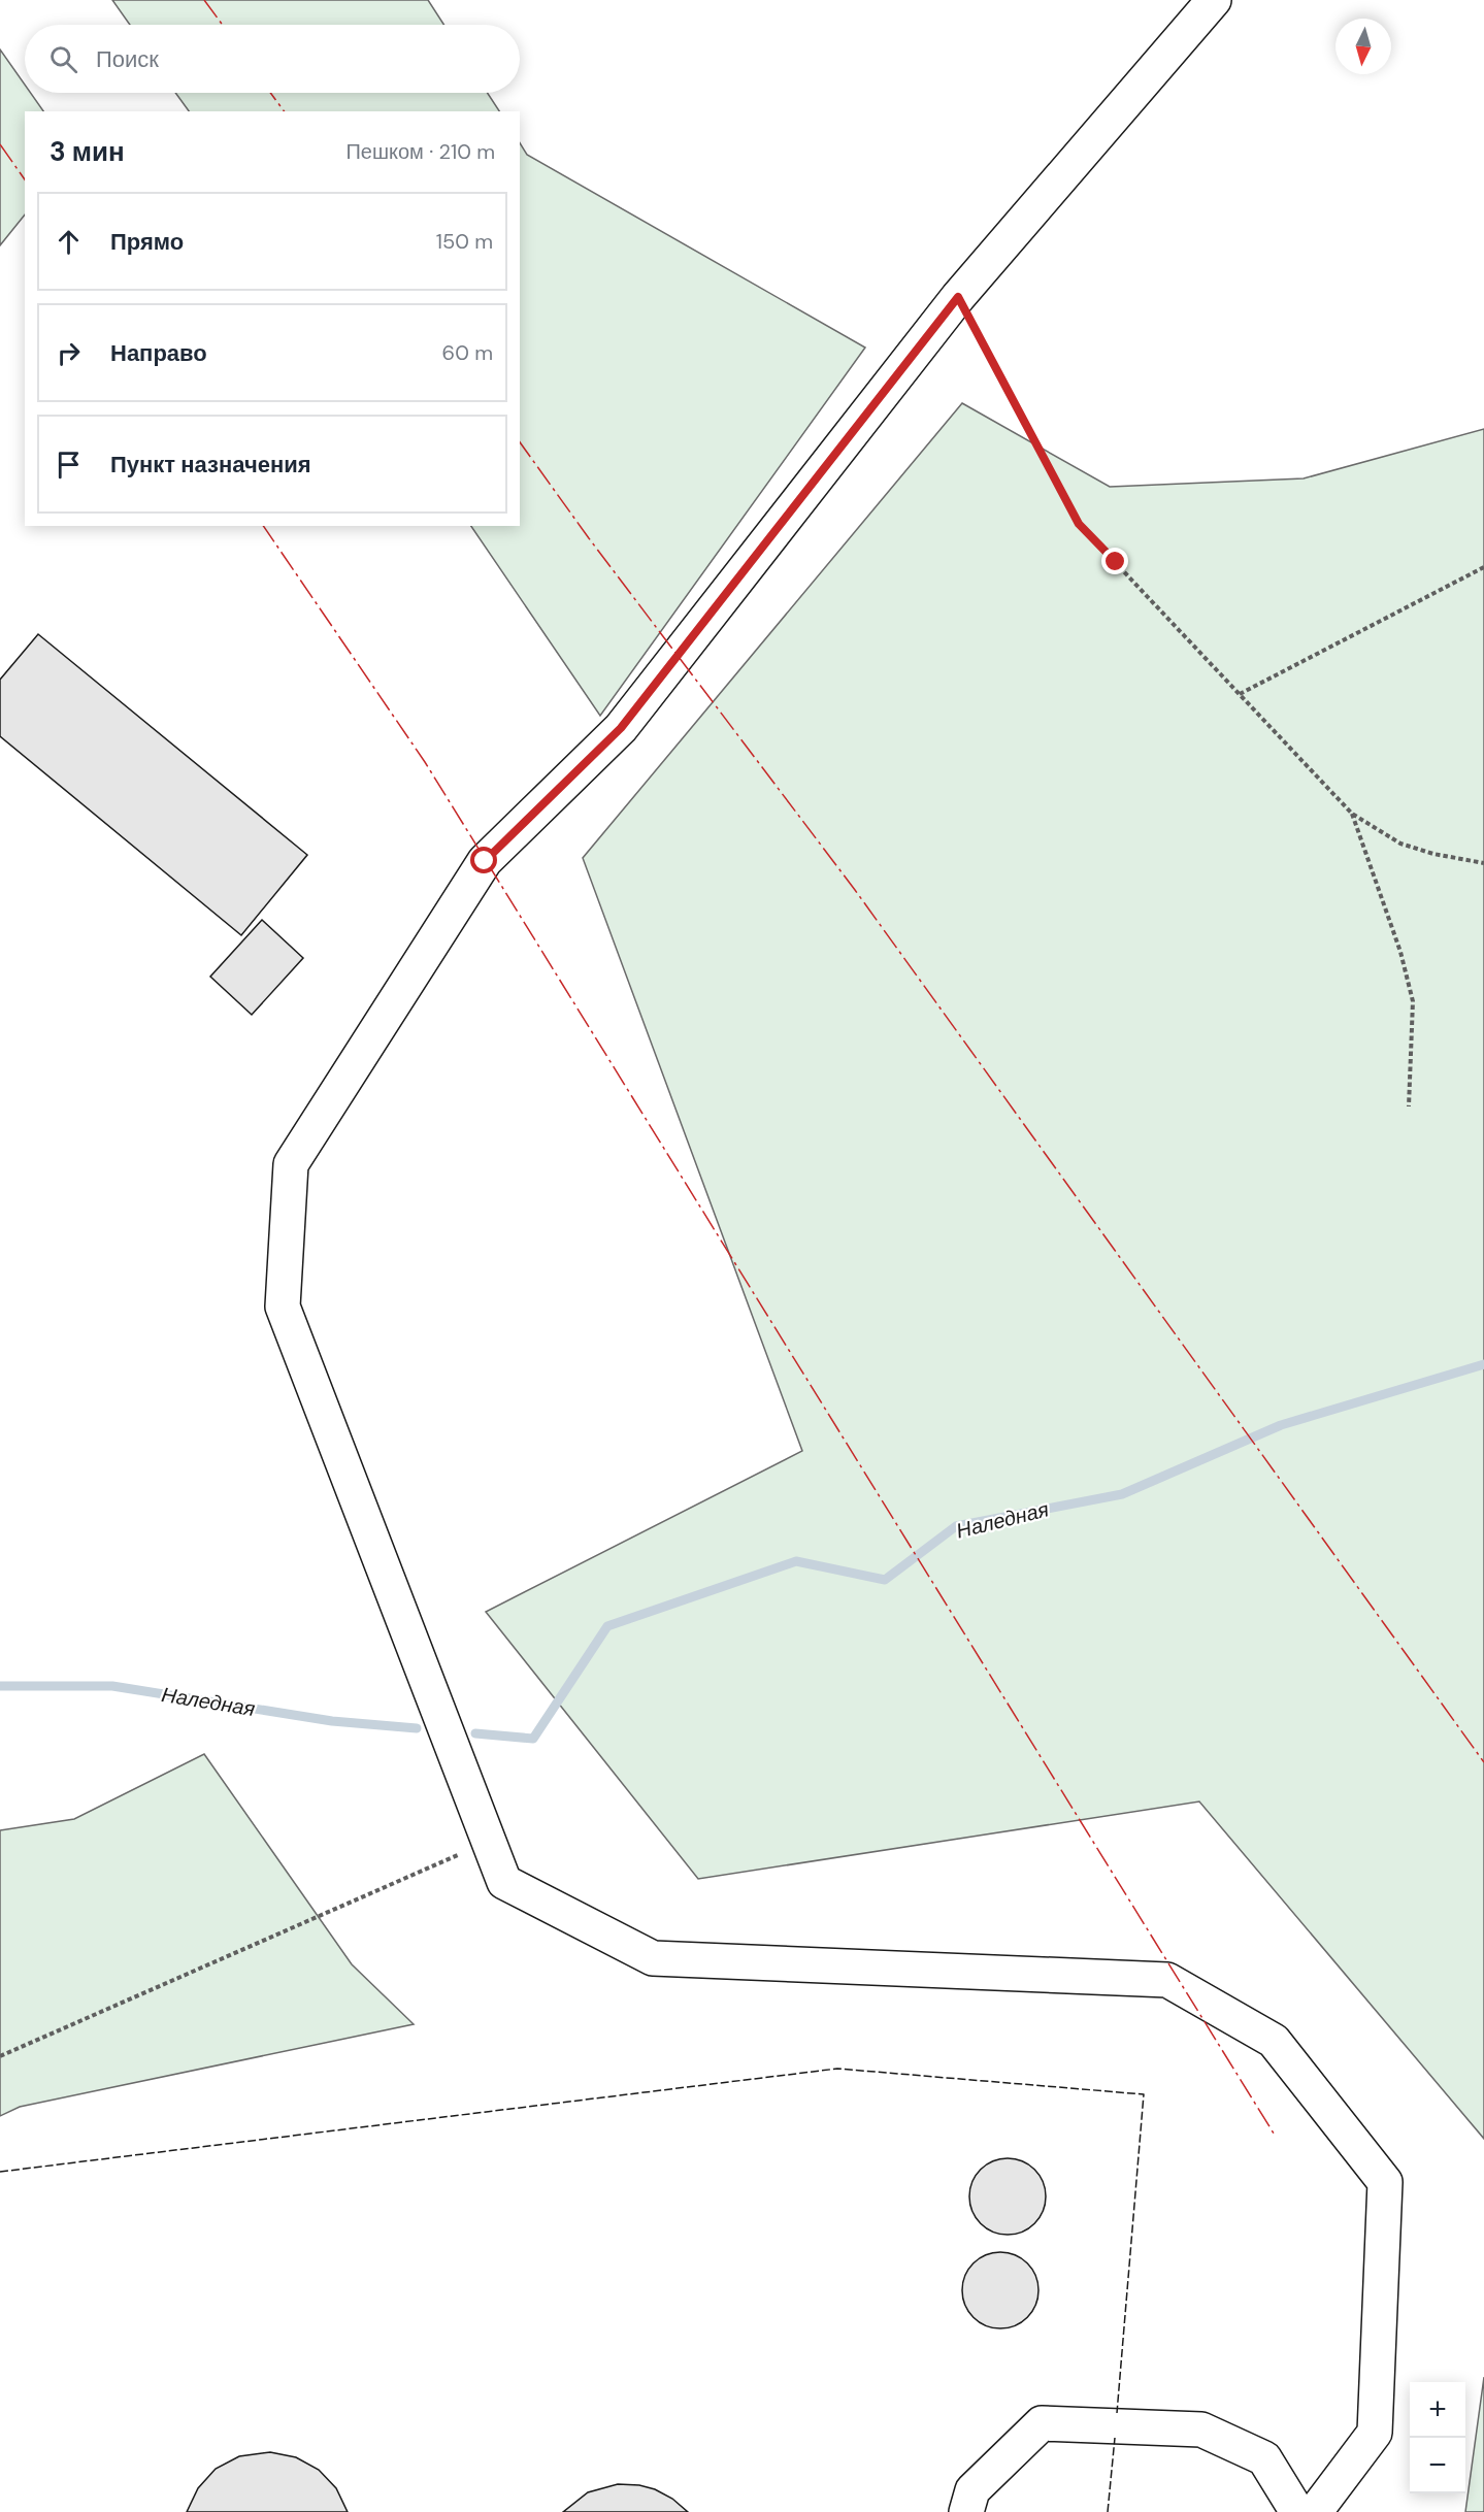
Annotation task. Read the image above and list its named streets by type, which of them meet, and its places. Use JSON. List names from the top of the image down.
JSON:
{
  "water": ["Наледная"],
  "north": "bottom",
  "page": {
    "search": "Поиск",
    "heading": ["3 мин", "Пешком · 210 m"],
    "list": [
      ["Прямо", "150 m"],
      ["Направо", "60 m"],
      "Пункт назначения"
    ],
    "map_buttons": ["+", "−"]
  }
}
